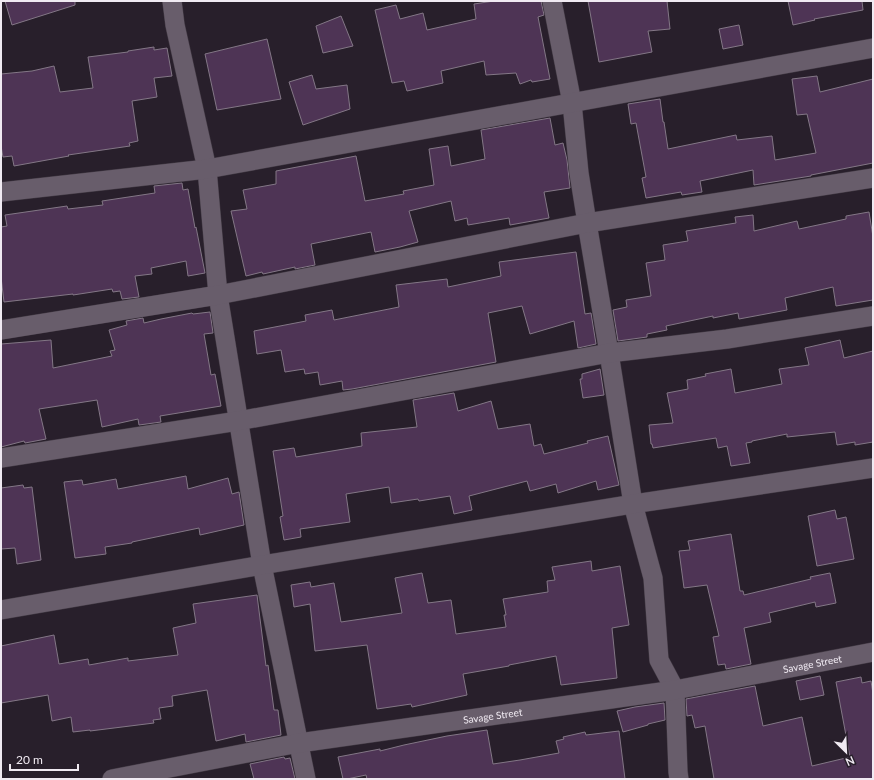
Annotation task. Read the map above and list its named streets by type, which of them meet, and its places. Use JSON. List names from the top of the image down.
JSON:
{
  "streets": {
    "street": ["Savage Street"]
  },
  "scale_bar": "20 m",
  "north": "bottom right"
}
